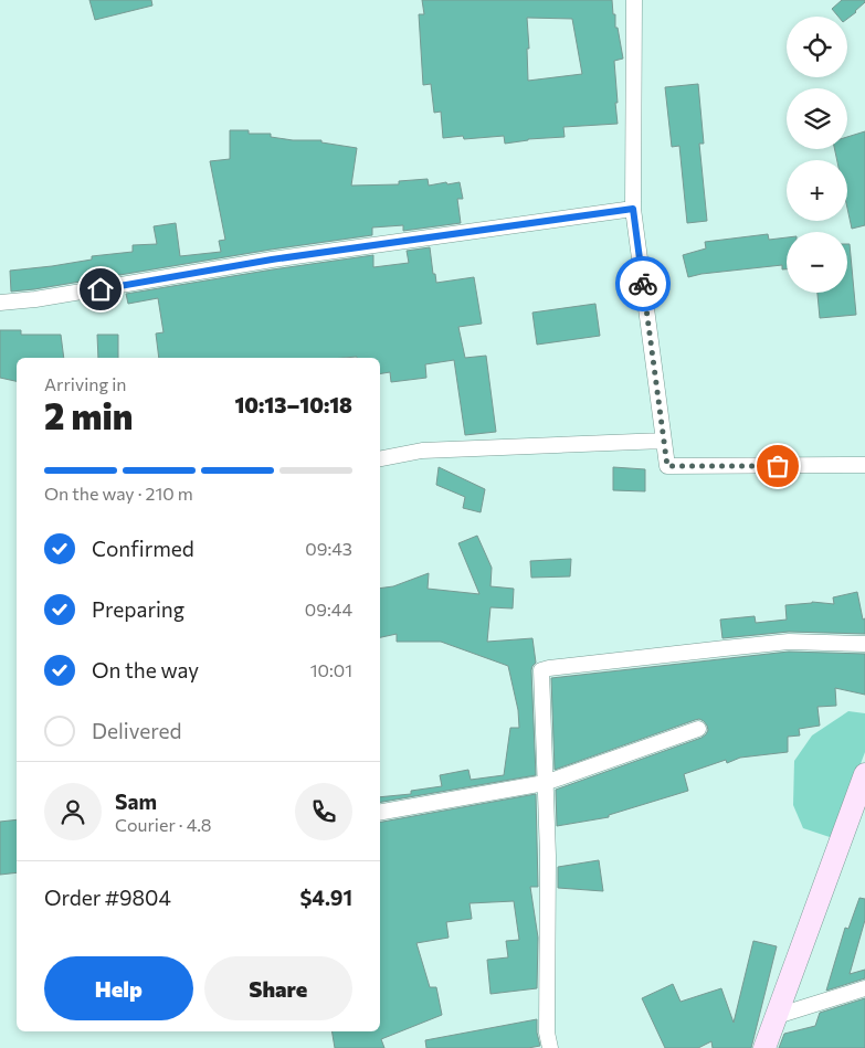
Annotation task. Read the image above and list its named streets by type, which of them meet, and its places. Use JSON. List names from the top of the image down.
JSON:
{
  "page": {
    "map_buttons": ["+", "−"],
    "heading": ["2 min", "Arriving in", "10:13–10:18"],
    "panel": [
      "Sam",
      "Courier · 4.8",
      "Order #9804",
      "$4.91"
    ],
    "bar": "On the way · 210 m",
    "list": [
      ["Confirmed", "09:43"],
      ["Preparing", "09:44"],
      ["On the way", "10:01"],
      "Delivered"
    ],
    "buttons": ["Help", "Share"]
  }
}
